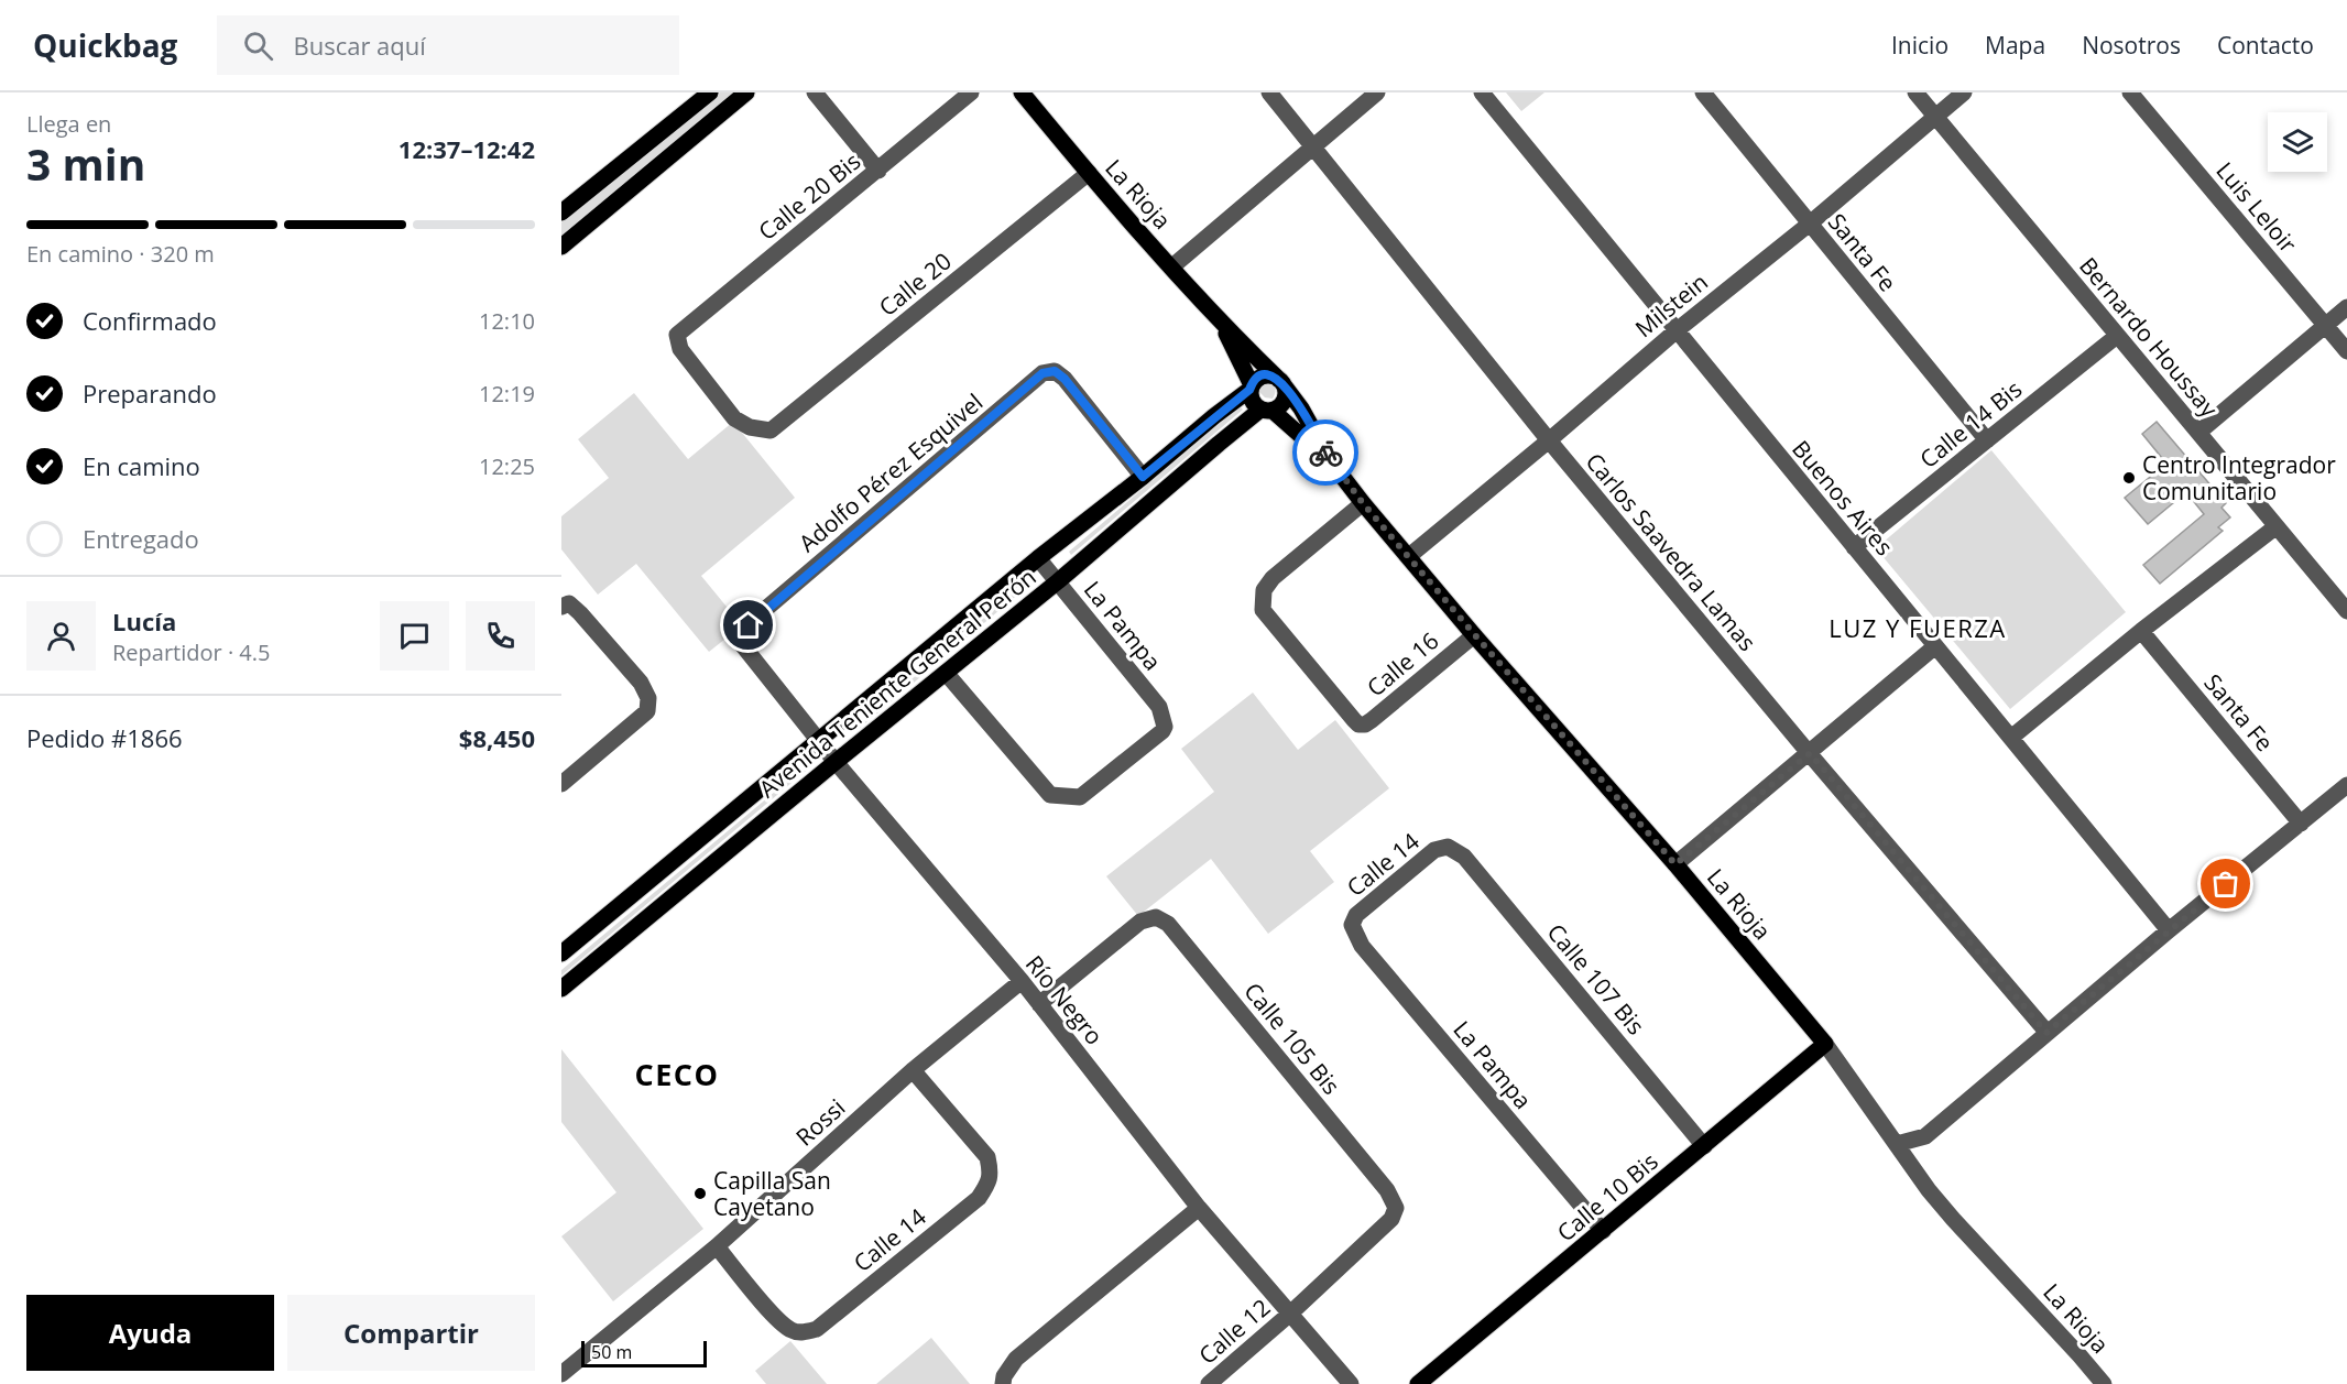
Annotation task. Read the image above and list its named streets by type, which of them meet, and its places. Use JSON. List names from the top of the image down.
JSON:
{
  "streets": {
    "main road": ["La Rioja", "Avenida Teniente General Perón", "Calle 10 Bis"],
    "street": [
      "Calle 20 Bis",
      "Luis Leloir",
      "Santa Fe",
      "Calle 20",
      "Milstein",
      "Bernardo Houssay",
      "Calle 14 Bis",
      "Adolfo Pérez Esquivel",
      "Buenos Aires",
      "Carlos Saavedra Lamas",
      "La Pampa",
      "Calle 16",
      "Calle 14",
      "Calle 107 Bis",
      "Río Negro",
      "Calle 105 Bis",
      "Rossi",
      "Calle 12"
    ]
  },
  "crossings": [
    ["La Rioja", "Calle 20"],
    ["La Rioja", "Milstein"],
    ["La Rioja", "Calle 16"],
    ["La Rioja", "Avenida Teniente General Perón"],
    ["La Rioja", "Calle 10 Bis"],
    ["Calle 20 Bis", "Calle 20"],
    ["Santa Fe", "Milstein"],
    ["Santa Fe", "Calle 14 Bis"],
    ["Milstein", "Bernardo Houssay"],
    ["Milstein", "Buenos Aires"],
    ["Milstein", "Carlos Saavedra Lamas"],
    ["Bernardo Houssay", "Calle 14 Bis"],
    ["Calle 14 Bis", "Buenos Aires"],
    ["Adolfo Pérez Esquivel", "Avenida Teniente General Perón"],
    ["La Pampa", "Avenida Teniente General Perón"],
    ["La Pampa", "Calle 14"],
    ["La Pampa", "Calle 10 Bis"],
    ["Avenida Teniente General Perón", "Río Negro"],
    ["Calle 14", "Calle 107 Bis"],
    ["Calle 14", "Rossi"],
    ["Calle 107 Bis", "Calle 10 Bis"],
    ["Río Negro", "Calle 105 Bis"],
    ["Río Negro", "Rossi"],
    ["Río Negro", "Calle 12"],
    ["Calle 105 Bis", "Calle 12"]
  ],
  "districts": ["LUZ Y FUERZA", "CECO"],
  "places": ["Centro Integrador Comunitario", "Capilla San Cayetano"],
  "scale_bar": "50 m",
  "page": {
    "header": "Quickbag",
    "search": "Buscar aquí",
    "nav": [
      "Inicio",
      "Mapa",
      "Nosotros",
      "Contacto"
    ],
    "heading": ["3 min", "Llega en", "12:37–12:42"],
    "panel": [
      "Lucía",
      "Repartidor · 4.5",
      "Pedido #1866",
      "$8,450"
    ],
    "bar": "En camino · 320 m",
    "list": [
      ["Confirmado", "12:10"],
      ["Preparando", "12:19"],
      ["En camino", "12:25"],
      "Entregado"
    ],
    "buttons": ["Ayuda", "Compartir"],
    "scale": "50 m"
  }
}
